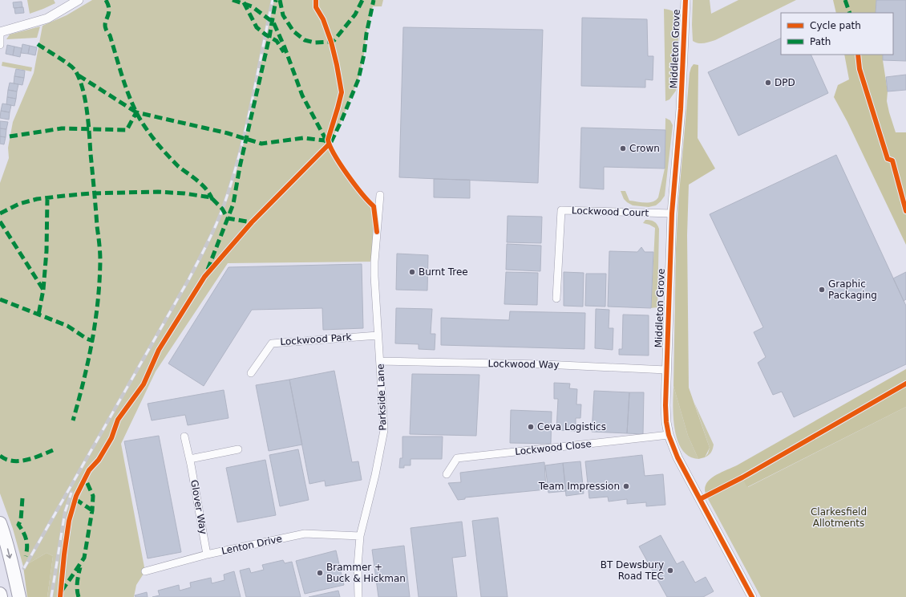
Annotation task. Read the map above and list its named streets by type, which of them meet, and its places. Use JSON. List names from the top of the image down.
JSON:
{
  "streets": {
    "street": [
      "Middleton Grove",
      "Lockwood Court",
      "Lockwood Park",
      "Lockwood Way",
      "Parkside Lane",
      "Lockwood Close",
      "Glover Way",
      "Lenton Drive"
    ]
  },
  "crossings": [
    ["Middleton Grove", "Lockwood Court"],
    ["Middleton Grove", "Lockwood Way"],
    ["Middleton Grove", "Lockwood Close"],
    ["Lockwood Park", "Parkside Lane"],
    ["Lockwood Way", "Parkside Lane"],
    ["Parkside Lane", "Lenton Drive"],
    ["Glover Way", "Lenton Drive"]
  ],
  "parks": ["Clarkesfield Allotments"],
  "places": [
    "DPD",
    "Crown",
    "Burnt Tree",
    "Graphic Packaging",
    "Ceva Logistics",
    "Team Impression",
    "BT Dewsbury Road TEC",
    "Brammer + Buck & Hickman"
  ],
  "legend": ["Cycle path", "Path"]
}
